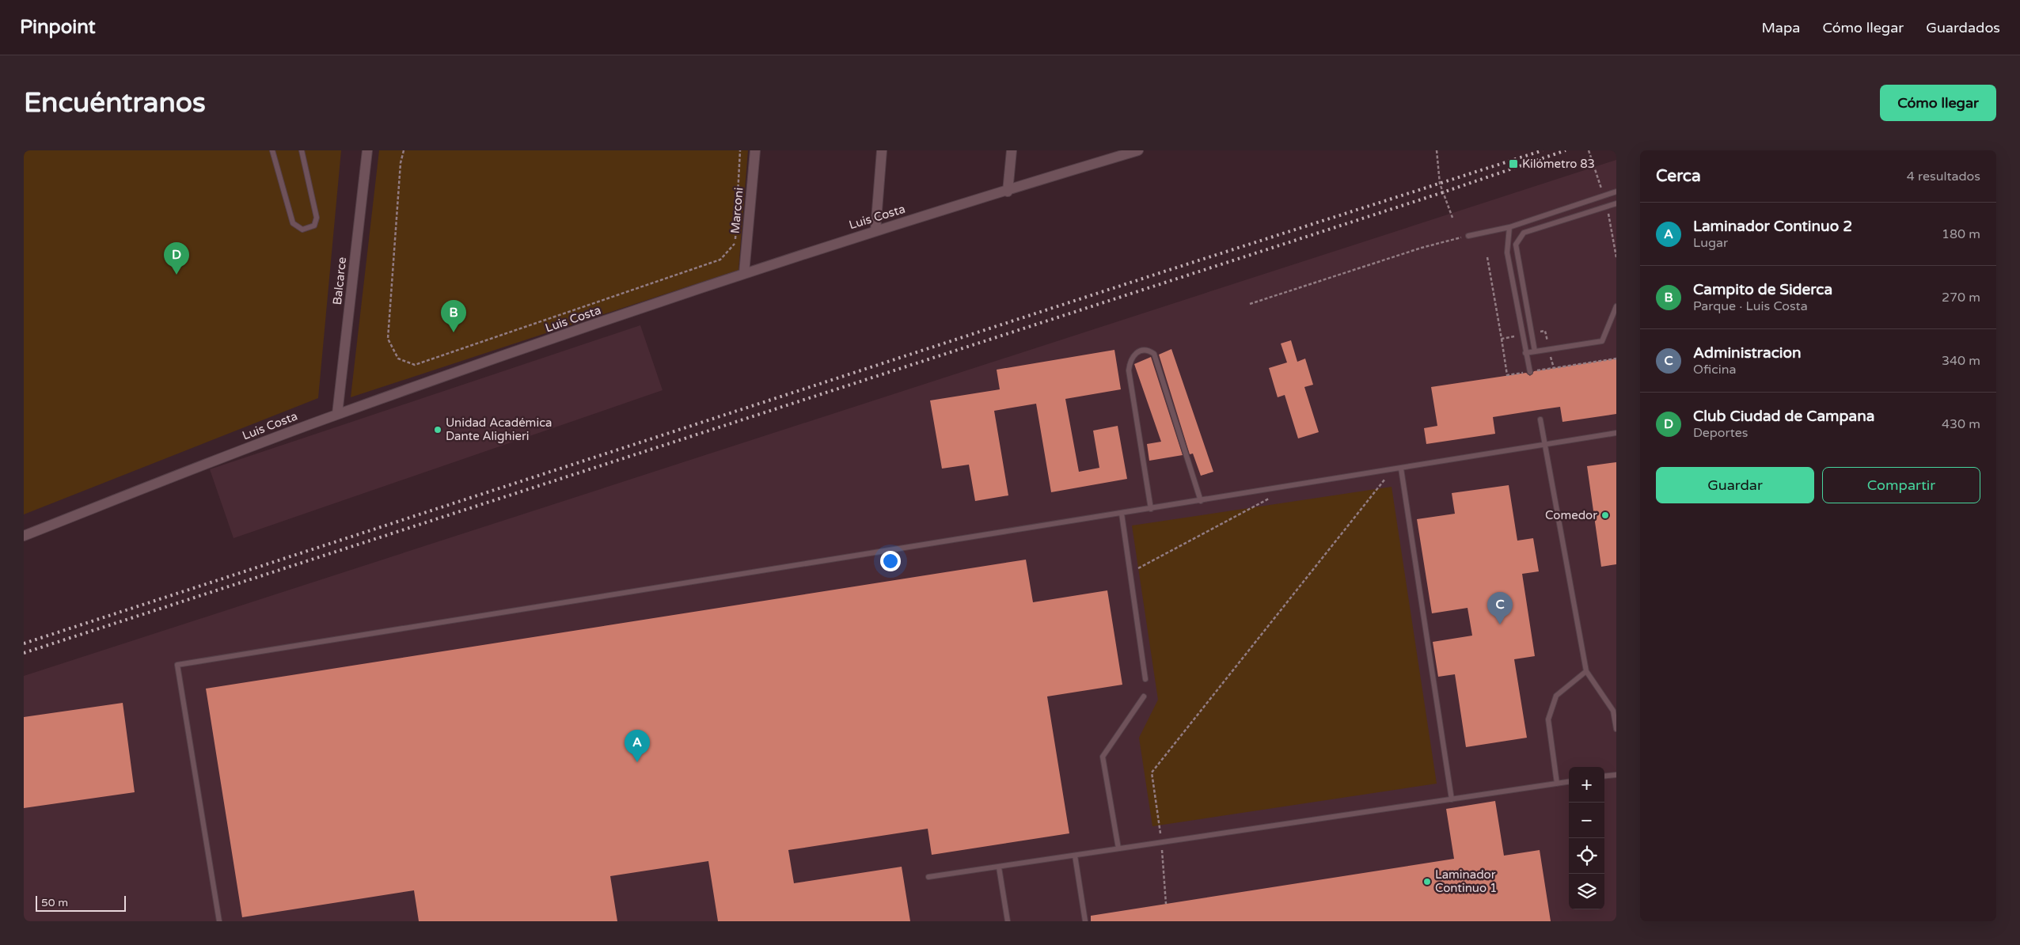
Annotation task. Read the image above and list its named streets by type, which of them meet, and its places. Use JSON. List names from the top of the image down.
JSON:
{
  "streets": {
    "street": ["Marconi", "Luis Costa", "Balcarce"]
  },
  "crossings": [
    ["Marconi", "Luis Costa"],
    ["Luis Costa", "Balcarce"]
  ],
  "places": {
    "transit": ["Kilómetro 83"],
    "other": ["Unidad Académica Dante Alighieri", "Comedor", "Laminador Continuo 1"]
  },
  "scale_bar": "50 m",
  "page": {
    "header": "Pinpoint",
    "nav": ["Mapa", "Cómo llegar", "Guardados"],
    "buttons": [
      "Cómo llegar",
      ["Guardar", "Compartir"]
    ],
    "title": "Encuéntranos",
    "heading": ["Cerca", "4 resultados"],
    "list": [
      {
        "mark": "A",
        "name": "Laminador Continuo 2",
        "note": "Lugar",
        "value": "180 m"
      },
      {
        "mark": "B",
        "name": "Campito de Siderca",
        "note": "Parque · Luis Costa",
        "value": "270 m"
      },
      {
        "mark": "C",
        "name": "Administracion",
        "note": "Oficina",
        "value": "340 m"
      },
      {
        "mark": "D",
        "name": "Club Ciudad de Campana",
        "note": "Deportes",
        "value": "430 m"
      }
    ],
    "pins": [
      "D",
      "B",
      "C",
      "A"
    ],
    "map_buttons": ["+", "−"],
    "scale": "50 m"
  }
}
